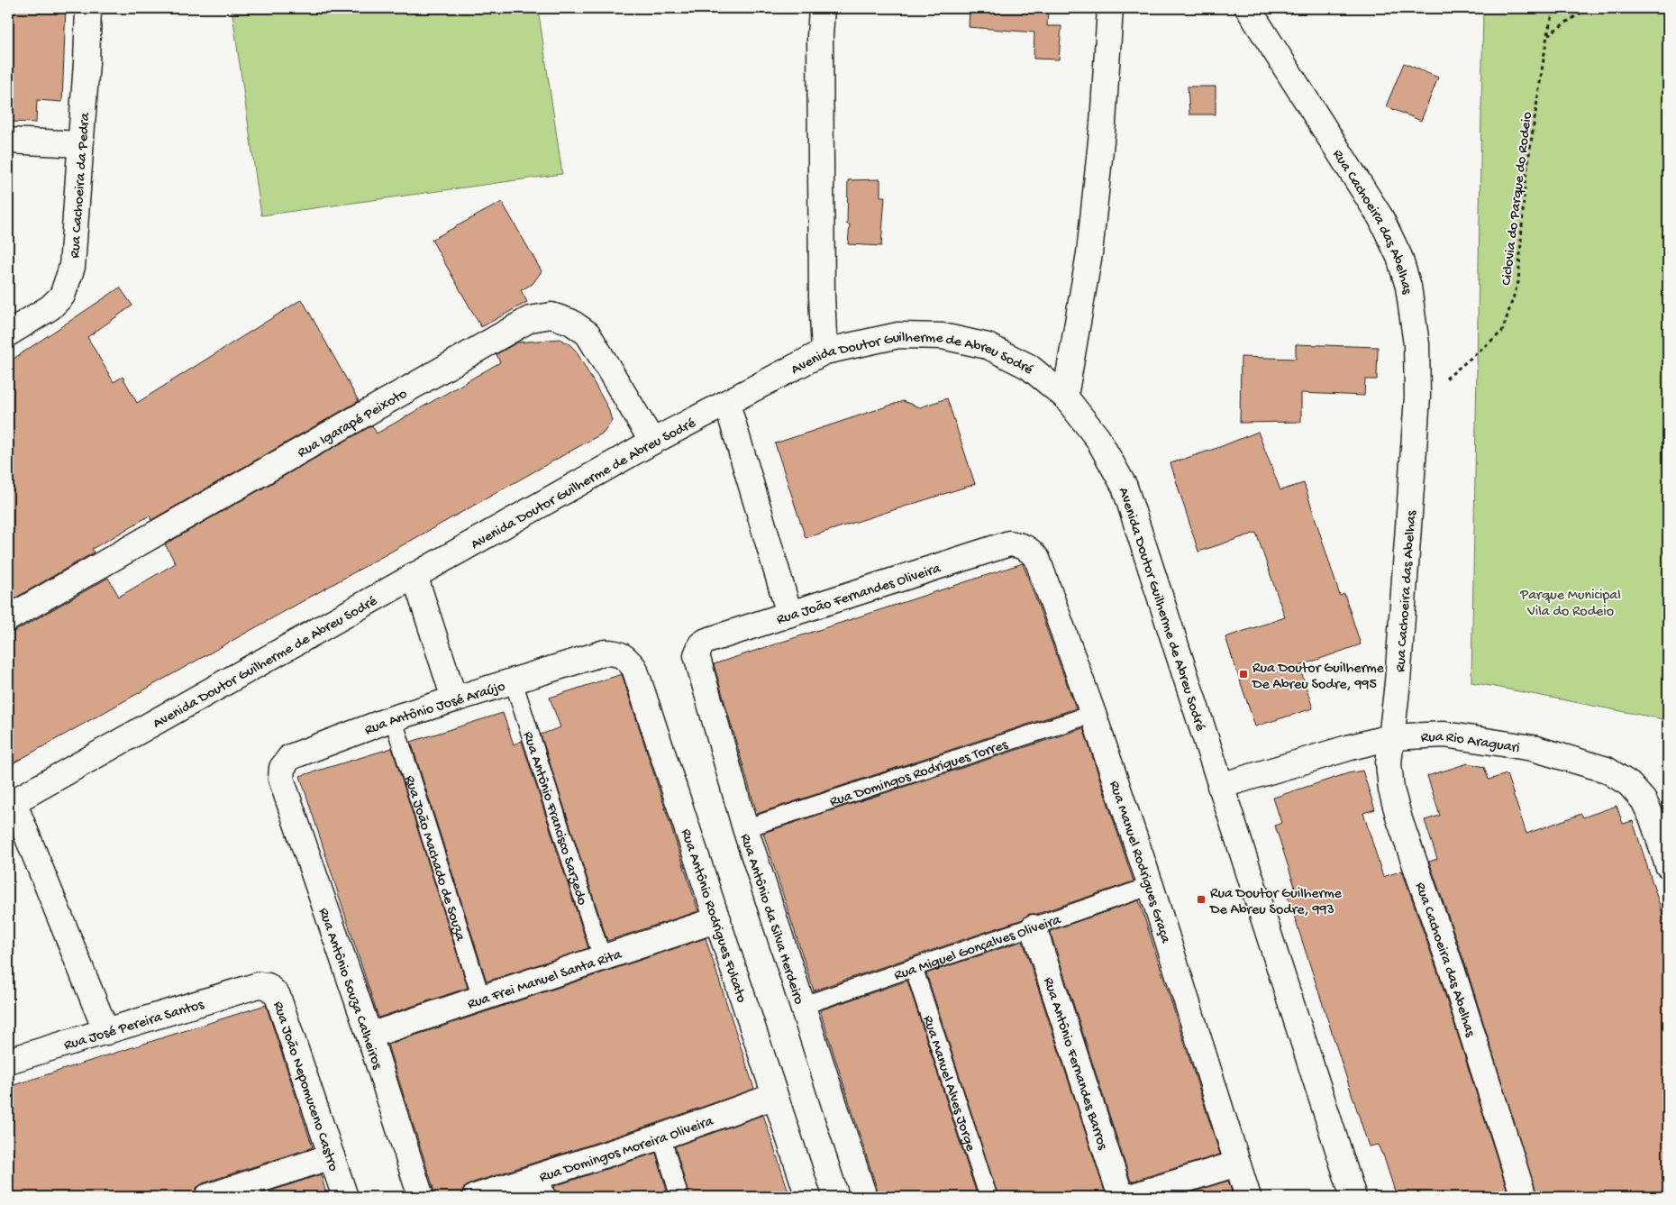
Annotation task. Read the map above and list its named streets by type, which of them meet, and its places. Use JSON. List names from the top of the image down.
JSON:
{
  "streets": {
    "street": [
      "Rua Cachoeira da Pedra",
      "Rua Cachoeira das Abelhas",
      "Avenida Doutor Guilherme de Abreu Sodré",
      "Rua Igarapé Peixoto",
      "Rua João Fernandes Oliveira",
      "Rua Antônio José Araújo",
      "Rua Rio Araguari",
      "Rua Manuel Rodrigues Graça",
      "Rua Antônio Rodrigues Fulcato",
      "Rua Antônio da Silva Herdeiro",
      "Rua Frei Manuel Santa Rita",
      "Rua Antônio Souza Calheiros",
      "Rua José Pereira Santos",
      "Rua Antônio Fernandes Barros",
      "Rua João Nepomuceno Castro",
      "Rua Domingos Moreira Oliveira"
    ],
    "lane": [
      "Rua Domingos Rodrigues Torres",
      "Rua Antônio Francisco Sarzedo",
      "Rua João Machado de Souza",
      "Rua Miguel Gonçalves Oliveira",
      "Rua Manuel Alves Jorge"
    ],
    "path": ["Ciclovia do Parque do Rodeio"]
  },
  "crossings": [
    ["Ciclovia do Parque do Rodeio", "Rua Cachoeira das Abelhas"],
    ["Rua Cachoeira das Abelhas", "Rua Rio Araguari"],
    ["Avenida Doutor Guilherme de Abreu Sodré", "Rua Igarapé Peixoto"],
    ["Avenida Doutor Guilherme de Abreu Sodré", "Rua Rio Araguari"],
    ["Rua João Fernandes Oliveira", "Rua Manuel Rodrigues Graça"],
    ["Rua João Fernandes Oliveira", "Rua Antônio da Silva Herdeiro"],
    ["Rua Antônio José Araújo", "Rua Antônio Francisco Sarzedo"],
    ["Rua Antônio José Araújo", "Rua João Machado de Souza"],
    ["Rua Antônio José Araújo", "Rua Antônio Rodrigues Fulcato"],
    ["Rua Antônio José Araújo", "Rua Antônio Souza Calheiros"],
    ["Rua Domingos Rodrigues Torres", "Rua Manuel Rodrigues Graça"],
    ["Rua Domingos Rodrigues Torres", "Rua Antônio da Silva Herdeiro"],
    ["Rua Antônio Francisco Sarzedo", "Rua Frei Manuel Santa Rita"],
    ["Rua João Machado de Souza", "Rua Frei Manuel Santa Rita"],
    ["Rua Manuel Rodrigues Graça", "Rua Miguel Gonçalves Oliveira"],
    ["Rua Antônio Rodrigues Fulcato", "Rua Frei Manuel Santa Rita"],
    ["Rua Antônio Rodrigues Fulcato", "Rua Domingos Moreira Oliveira"],
    ["Rua Antônio da Silva Herdeiro", "Rua Miguel Gonçalves Oliveira"],
    ["Rua Miguel Gonçalves Oliveira", "Rua Antônio Fernandes Barros"],
    ["Rua Miguel Gonçalves Oliveira", "Rua Manuel Alves Jorge"],
    ["Rua Frei Manuel Santa Rita", "Rua Antônio Souza Calheiros"],
    ["Rua José Pereira Santos", "Rua João Nepomuceno Castro"]
  ],
  "parks": ["Parque Municipal Vila do Rodeio"],
  "places": {
    "transit": ["Rua Doutor Guilherme De Abreu Sodre, 995", "Rua Doutor Guilherme De Abreu Sodre, 993"]
  }
}
